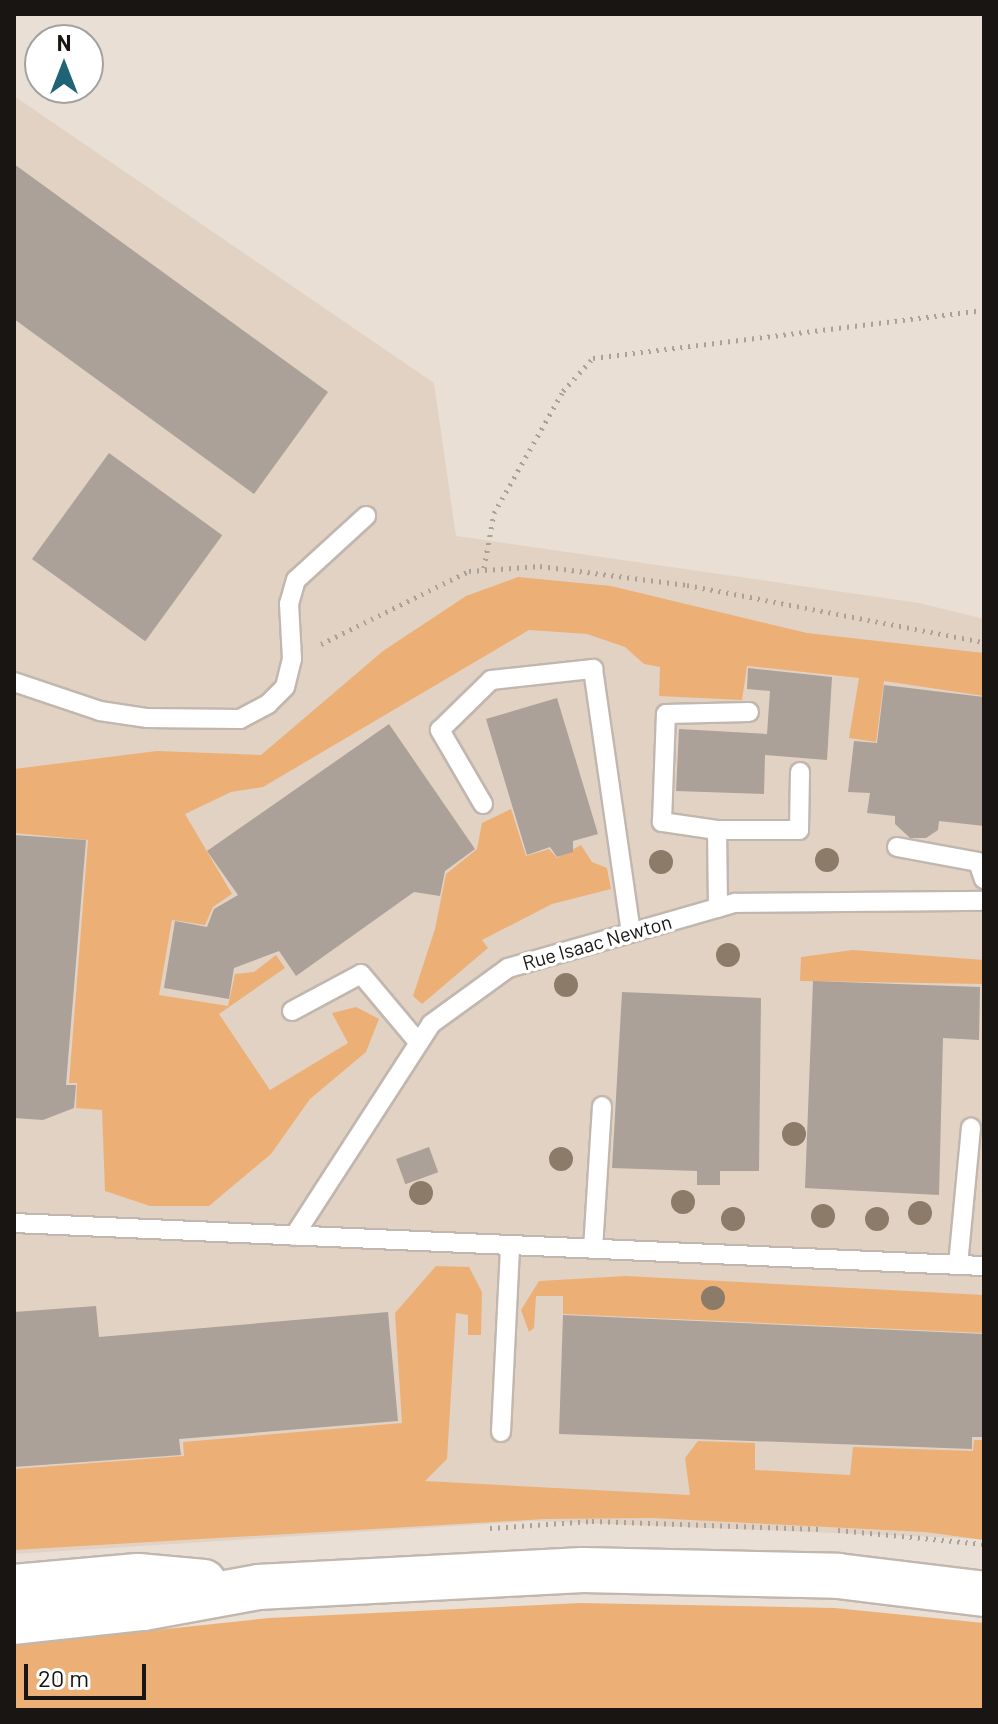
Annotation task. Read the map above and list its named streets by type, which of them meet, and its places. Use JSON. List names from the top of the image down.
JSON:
{
  "streets": {
    "lane": ["Rue Isaac Newton"]
  },
  "scale_bar": "20 m",
  "north": "top"
}
